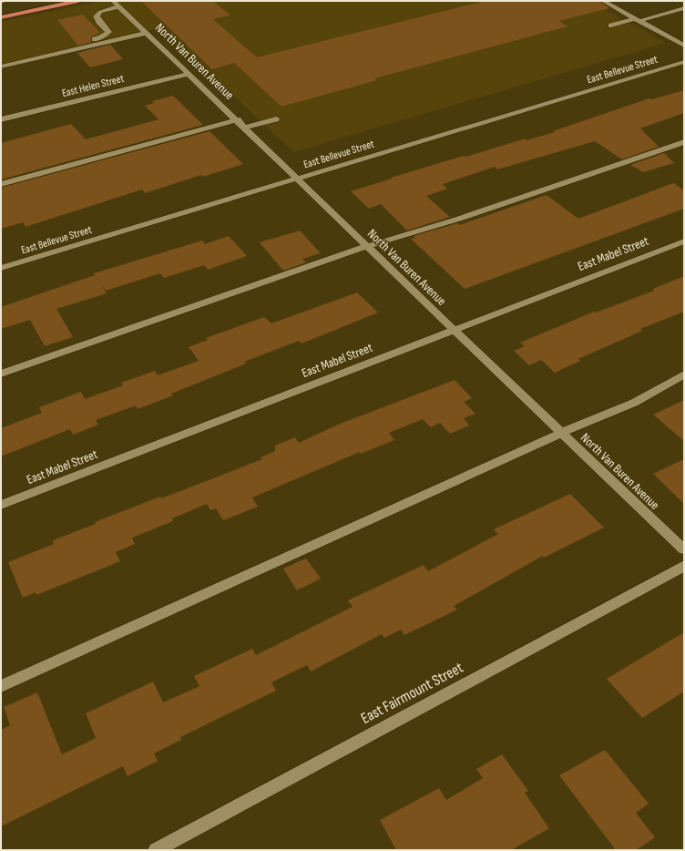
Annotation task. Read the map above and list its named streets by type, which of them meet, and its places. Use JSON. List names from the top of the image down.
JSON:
{
  "streets": {
    "street": [
      "North Van Buren Avenue",
      "East Bellevue Street",
      "East Helen Street",
      "East Mabel Street",
      "East Fairmount Street"
    ]
  },
  "crossings": [
    ["North Van Buren Avenue", "East Bellevue Street"],
    ["North Van Buren Avenue", "East Helen Street"],
    ["North Van Buren Avenue", "East Mabel Street"]
  ]
}
